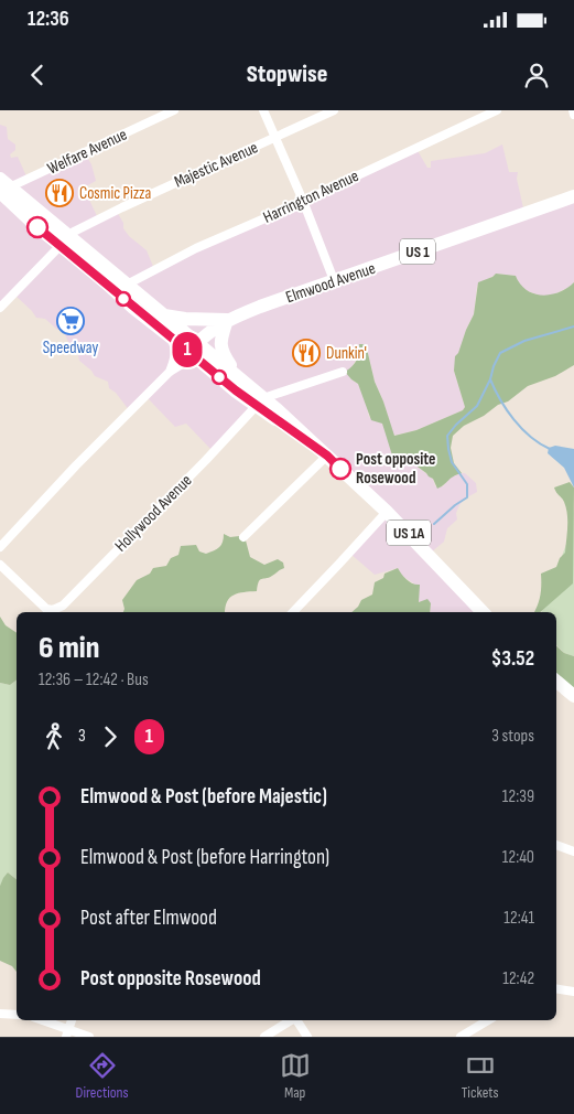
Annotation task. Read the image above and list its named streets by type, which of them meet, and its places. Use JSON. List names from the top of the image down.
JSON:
{
  "streets": {
    "main road": ["US 1", "Elmwood Avenue", "US 1A"],
    "street": [
      "Welfare Avenue",
      "Majestic Avenue",
      "Harrington Avenue",
      "Hollywood Avenue"
    ]
  },
  "crossings": [
    ["Elmwood Avenue", "US 1A"],
    ["Hollywood Avenue", "US 1A"]
  ],
  "places": {
    "restaurant": ["Cosmic Pizza", "Dunkin'"],
    "supermarket": ["Speedway"],
    "other": ["Post opposite Rosewood"]
  },
  "lines": ["bus line 1"],
  "page": {
    "status": "12:36",
    "header": "Stopwise",
    "on_map": "1",
    "heading": ["6 min", "12:36 – 12:42 · Bus", "$3.52"],
    "legs": ["3", "1", "3 stops"],
    "list": [
      {
        "name": "Elmwood & Post (before Majestic)",
        "value": "12:39"
      },
      {
        "name": "Elmwood & Post (before Harrington)",
        "value": "12:40"
      },
      {
        "name": "Post after Elmwood",
        "value": "12:41"
      },
      {
        "name": "Post opposite Rosewood",
        "value": "12:42"
      }
    ],
    "tabs": ["Directions", "Map", "Tickets"]
  }
}
